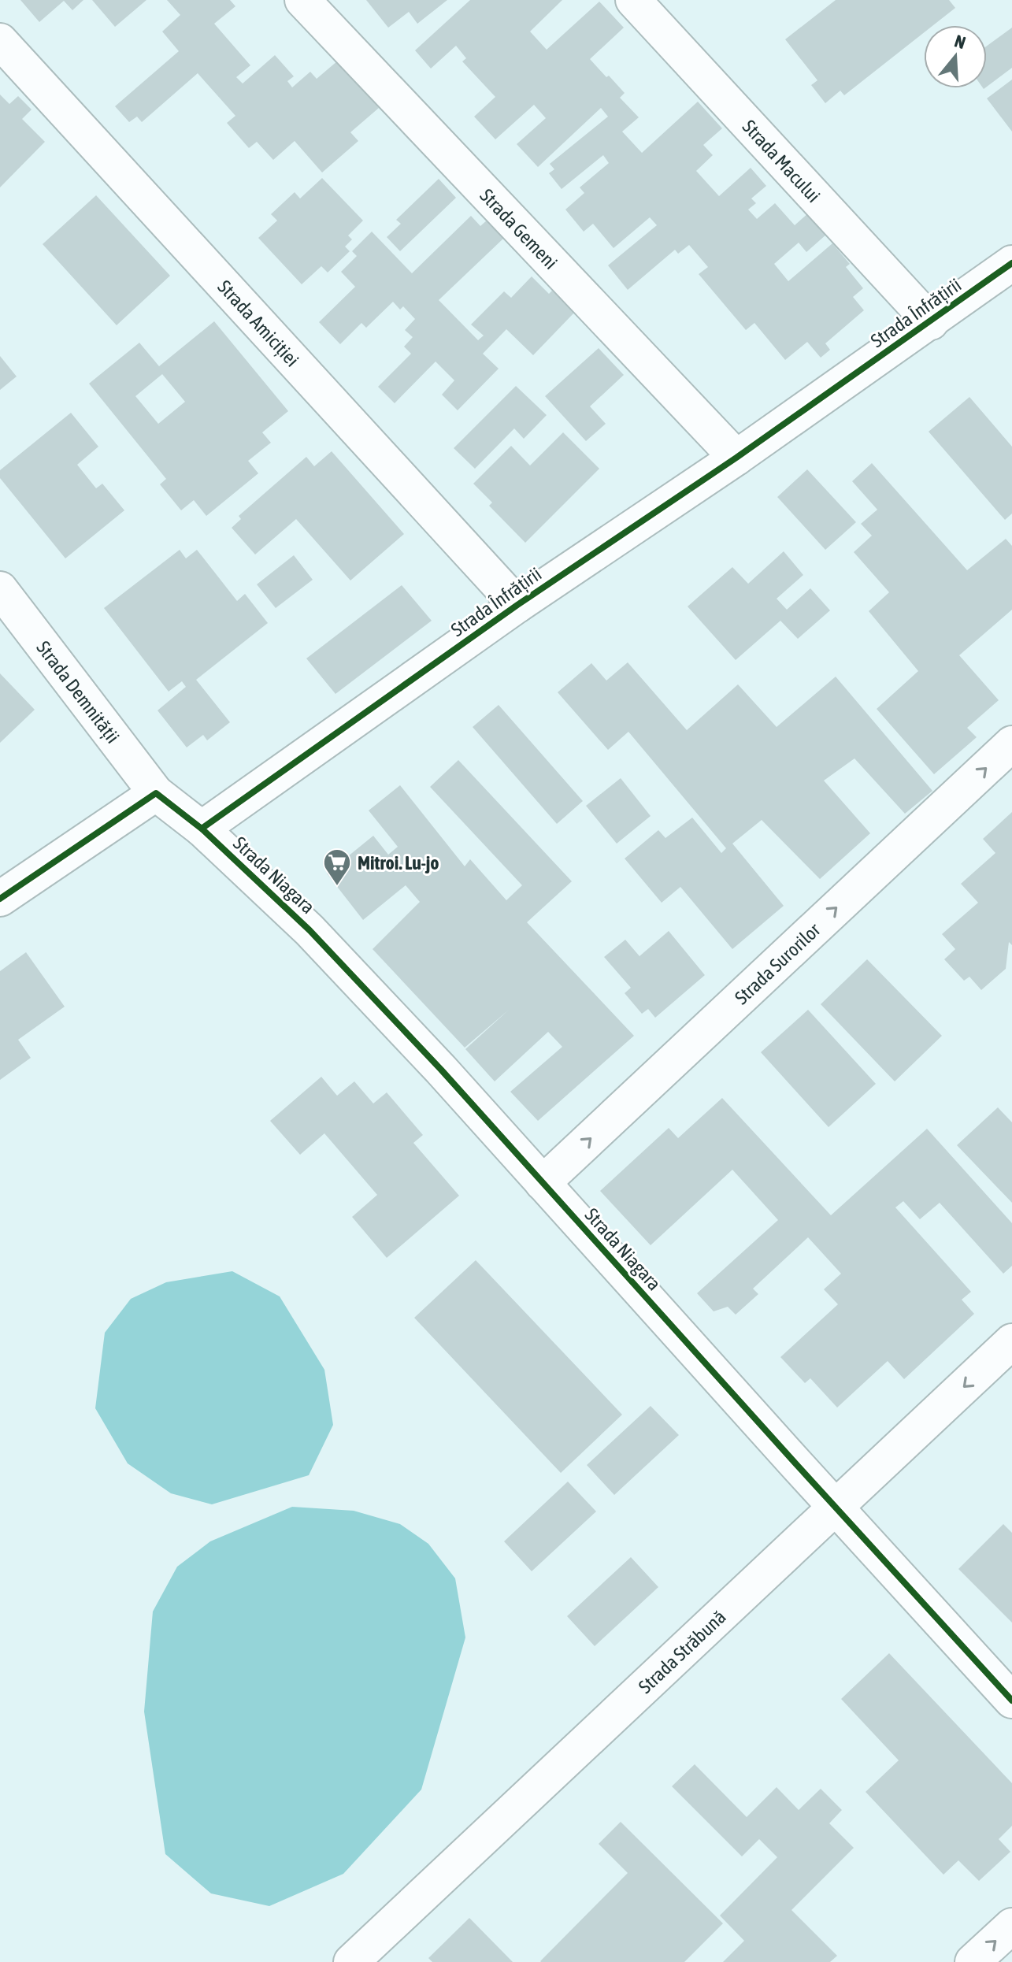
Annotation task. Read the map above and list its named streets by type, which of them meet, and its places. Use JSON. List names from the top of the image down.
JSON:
{
  "streets": {
    "street": [
      "Strada Macului",
      "Strada Gemeni",
      "Strada Înfrățirii",
      "Strada Amiciției",
      "Strada Demnității",
      "Strada Niagara",
      "Strada Surorilor",
      "Strada Străbună"
    ]
  },
  "crossings": [
    ["Strada Macului", "Strada Înfrățirii"],
    ["Strada Gemeni", "Strada Înfrățirii"],
    ["Strada Înfrățirii", "Strada Amiciției"],
    ["Strada Înfrățirii", "Strada Niagara"],
    ["Strada Niagara", "Strada Surorilor"],
    ["Strada Niagara", "Strada Străbună"]
  ],
  "one_way": ["Strada Surorilor"],
  "places": {
    "supermarket": ["Mitroi. Lu-jo"]
  },
  "north": "top"
}
